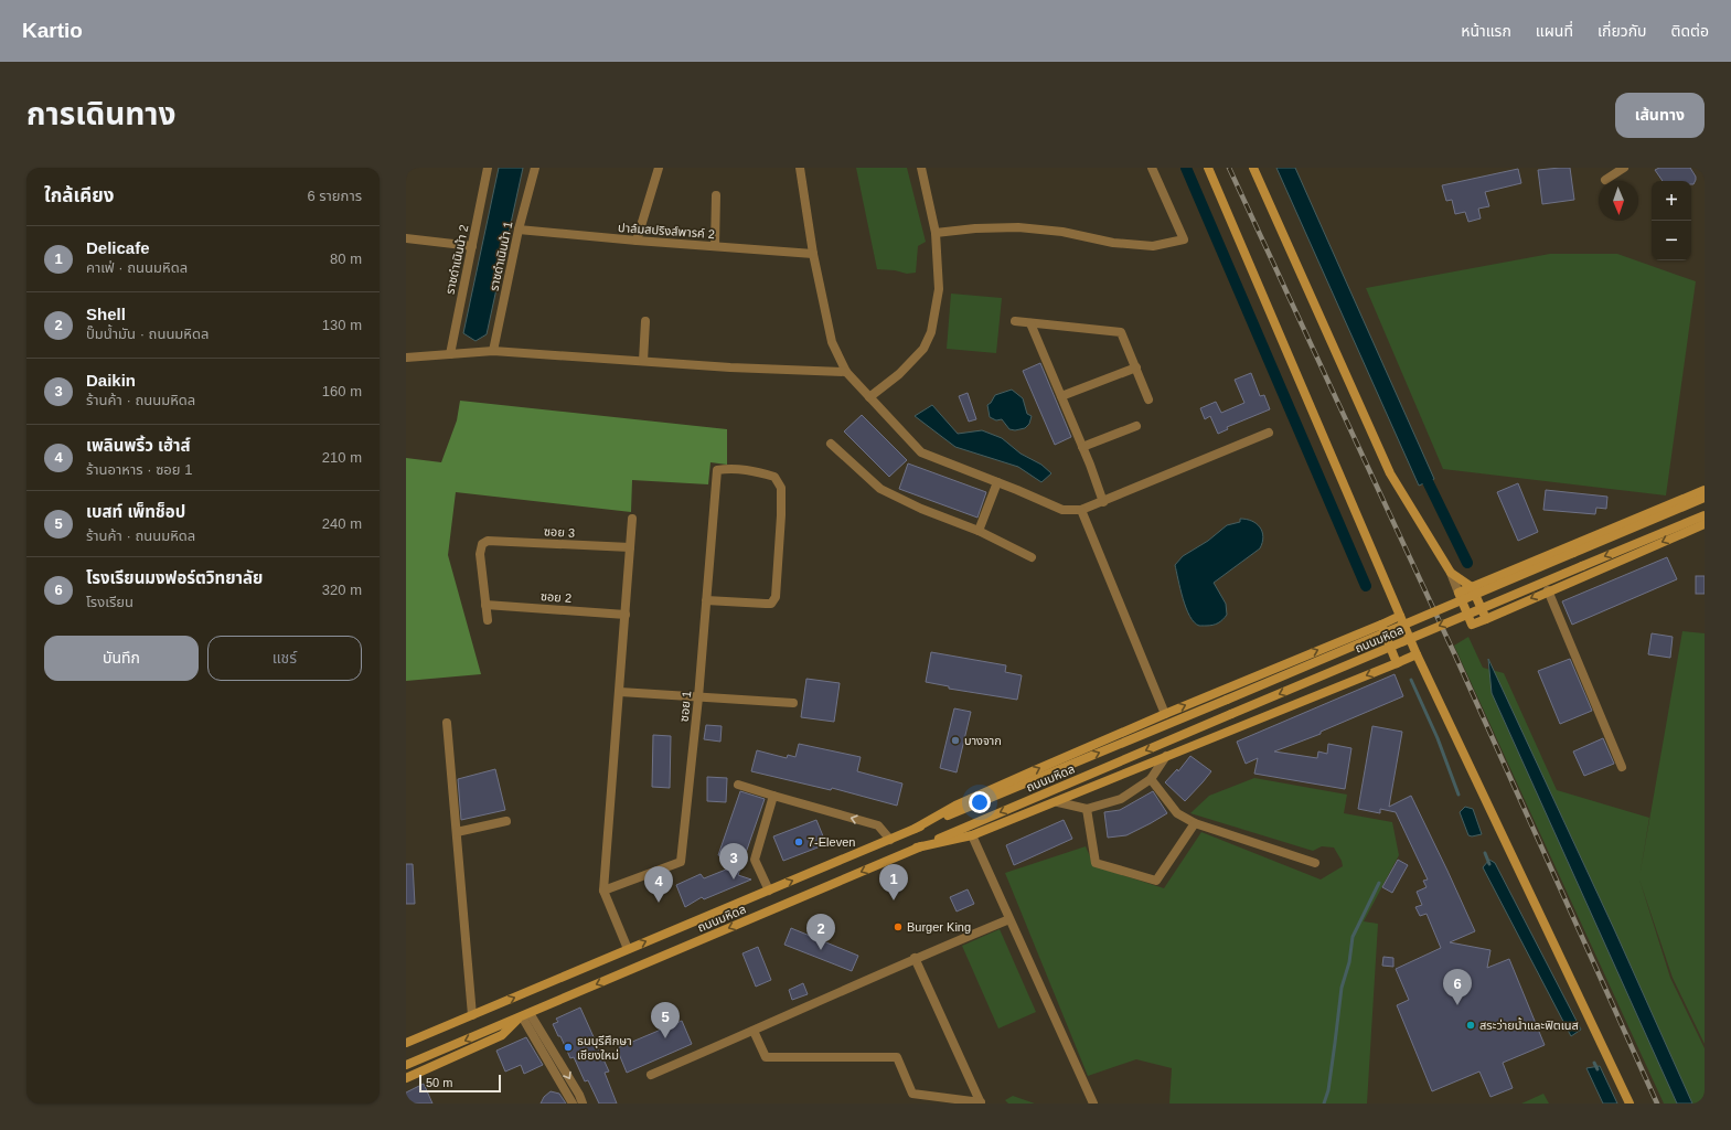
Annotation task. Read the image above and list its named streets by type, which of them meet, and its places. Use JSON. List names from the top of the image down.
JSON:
{
  "streets": {
    "main road": ["ถนนมหิดล"],
    "street": [
      "ปาล์มสปริงส์พารค์ 2",
      "ราชดำเนินน้า 1",
      "ราชดำเนินน้า 2",
      "ซอย 3",
      "ซอย 2",
      "ซอย 1"
    ]
  },
  "crossings": [
    ["ปาล์มสปริงส์พารค์ 2", "ราชดำเนินน้า 1"],
    ["ซอย 3", "ซอย 2"]
  ],
  "places": [
    "บางจาก",
    "7-Eleven",
    "Burger King",
    "สระว่ายน้ำและฟิตเนส",
    "ธนบุรีศึกษา เชียงใหม่"
  ],
  "scale_bar": "50 m",
  "north": "bottom",
  "page": {
    "header": "Kartio",
    "nav": [
      "หน้าแรก",
      "แผนที่",
      "เกี่ยวกับ",
      "ติดต่อ"
    ],
    "title": "การเดินทาง",
    "buttons": [
      "เส้นทาง",
      ["บันทึก", "แชร์"]
    ],
    "heading": ["ใกล้เคียง", "6 รายการ"],
    "map_buttons": ["+", "−"],
    "list": [
      {
        "mark": "1",
        "name": "Delicafe",
        "note": "คาเฟ่ · ถนนมหิดล",
        "value": "80 m"
      },
      {
        "mark": "2",
        "name": "Shell",
        "note": "ปั๊มน้ำมัน · ถนนมหิดล",
        "value": "130 m"
      },
      {
        "mark": "3",
        "name": "Daikin",
        "note": "ร้านค้า · ถนนมหิดล",
        "value": "160 m"
      },
      {
        "mark": "4",
        "name": "เพลินพริ้ว เฮ้าส์",
        "note": "ร้านอาหาร · ซอย 1",
        "value": "210 m"
      },
      {
        "mark": "5",
        "name": "เบสท์ เพ็ทช็อป",
        "note": "ร้านค้า · ถนนมหิดล",
        "value": "240 m"
      },
      {
        "mark": "6",
        "name": "โรงเรียนมงฟอร์ตวิทยาลัย",
        "note": "โรงเรียน",
        "value": "320 m"
      }
    ],
    "pins": [
      "3",
      "1",
      "4",
      "2",
      "6",
      "5"
    ],
    "scale": "50 m"
  }
}
